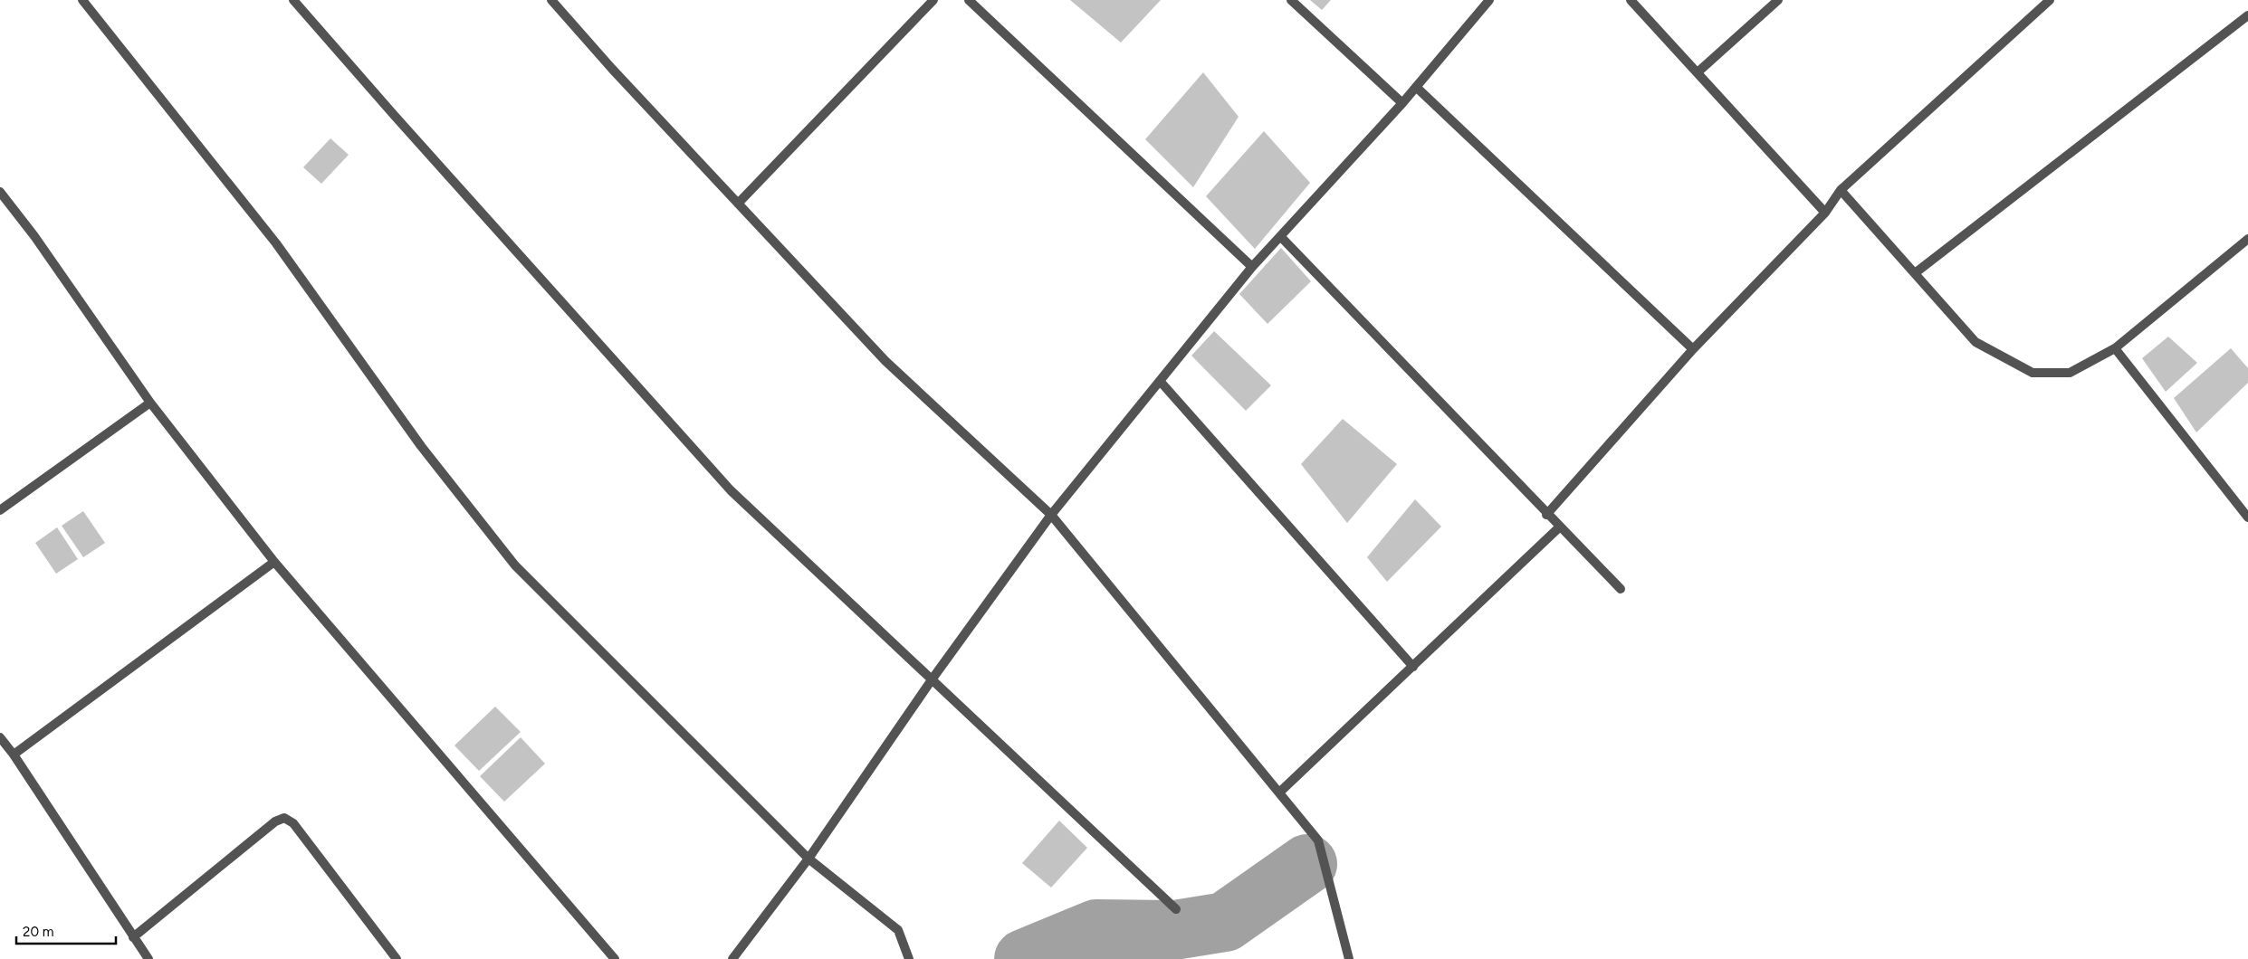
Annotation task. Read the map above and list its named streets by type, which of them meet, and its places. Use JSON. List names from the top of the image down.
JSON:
{
  "scale_bar": "20 m"
}
